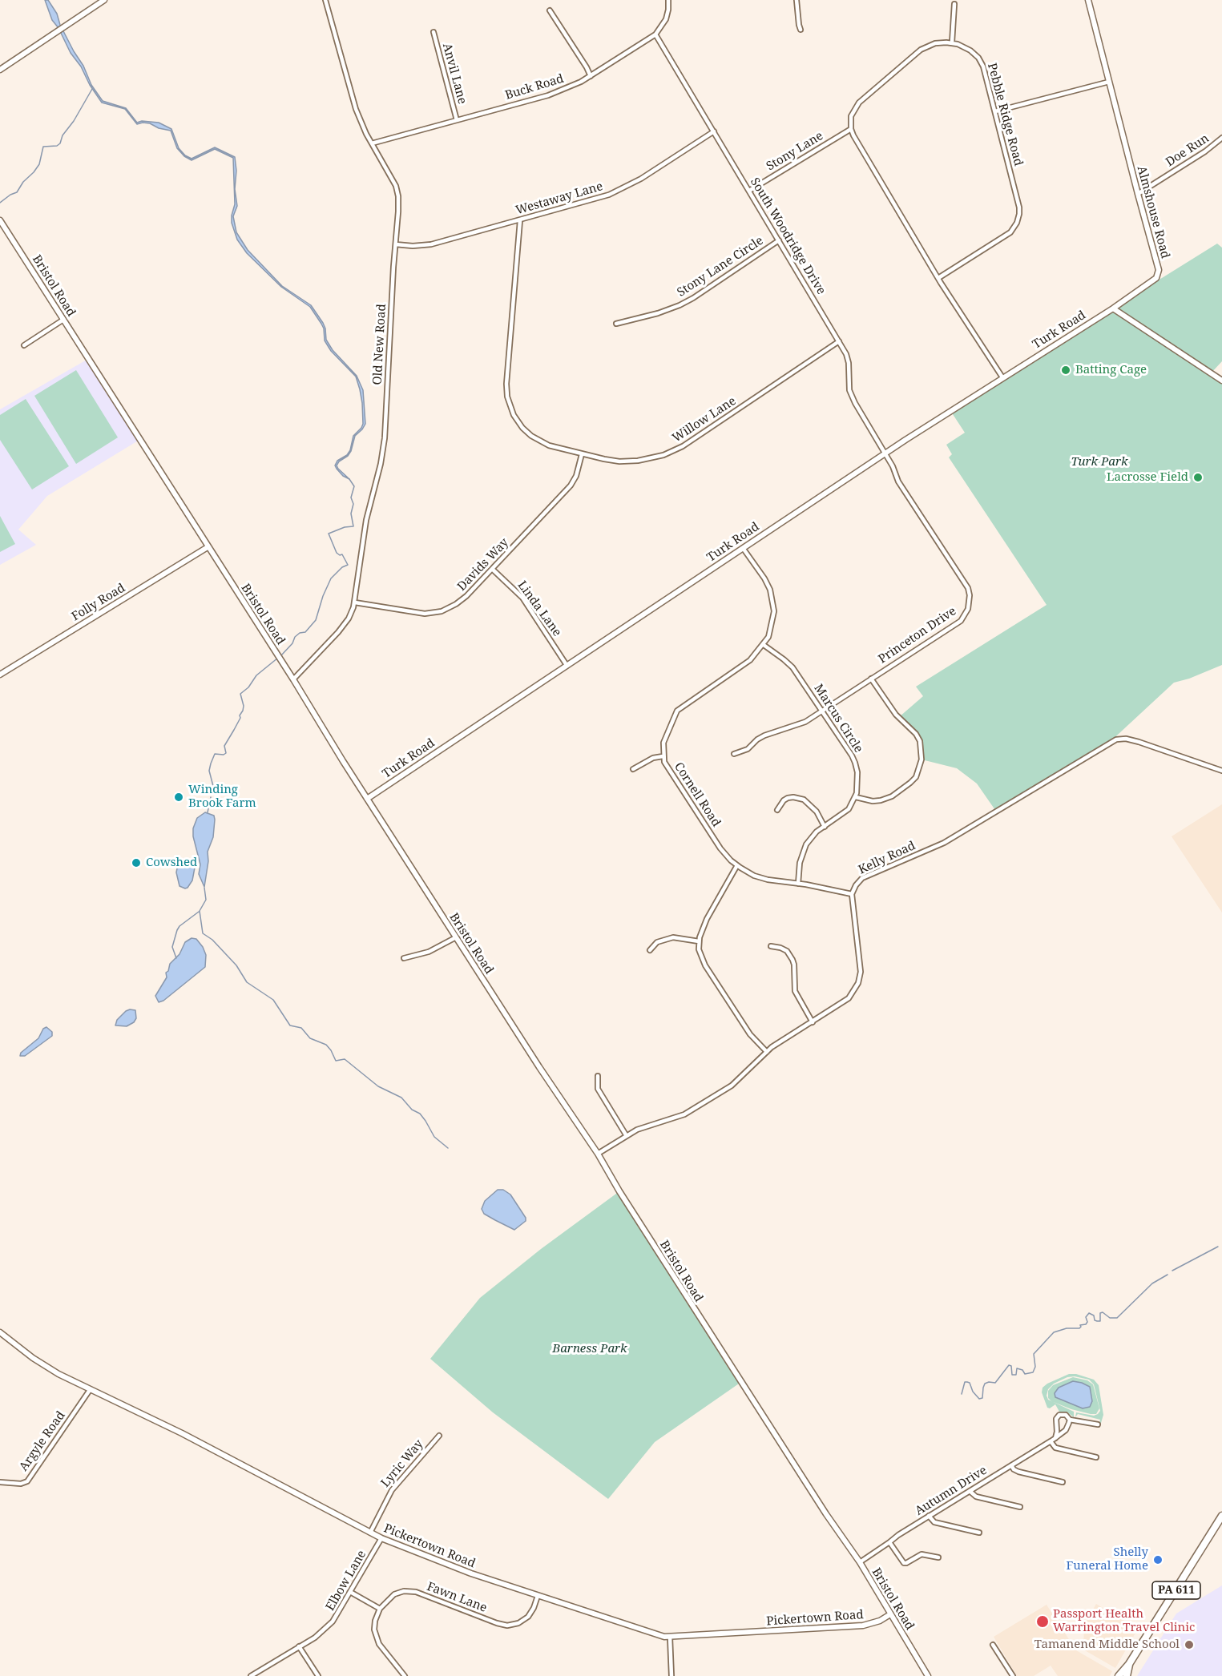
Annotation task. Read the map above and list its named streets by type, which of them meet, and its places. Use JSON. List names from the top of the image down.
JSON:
{
  "streets": {
    "highway": ["PA 611"],
    "street": [
      "Anvil Lane",
      "Buck Road",
      "Pebble Ridge Road",
      "Doe Run",
      "Stony Lane",
      "Westaway Lane",
      "Almshouse Road",
      "South Woodridge Drive",
      "Stony Lane Circle",
      "Bristol Road",
      "Turk Road",
      "Old New Road",
      "Willow Lane",
      "Davids Way",
      "Folly Road",
      "Linda Lane",
      "Princeton Drive",
      "Marcus Circle",
      "Cornell Road",
      "Kelly Road",
      "Argyle Road",
      "Lyric Way",
      "Autumn Drive",
      "Pickertown Road",
      "Elbow Lane",
      "Fawn Lane"
    ]
  },
  "crossings": [
    ["Anvil Lane", "Buck Road"],
    ["Buck Road", "South Woodridge Drive"],
    ["Buck Road", "Old New Road"],
    ["Doe Run", "Almshouse Road"],
    ["Stony Lane", "South Woodridge Drive"],
    ["Westaway Lane", "South Woodridge Drive"],
    ["Westaway Lane", "Old New Road"],
    ["Westaway Lane", "Willow Lane"],
    ["Almshouse Road", "Turk Road"],
    ["South Woodridge Drive", "Stony Lane Circle"],
    ["South Woodridge Drive", "Turk Road"],
    ["South Woodridge Drive", "Willow Lane"],
    ["South Woodridge Drive", "Princeton Drive"],
    ["Bristol Road", "Turk Road"],
    ["Bristol Road", "Old New Road"],
    ["Bristol Road", "Folly Road"],
    ["Bristol Road", "Autumn Drive"],
    ["Bristol Road", "Pickertown Road"],
    ["Turk Road", "Linda Lane"],
    ["Turk Road", "Princeton Drive"],
    ["Turk Road", "Cornell Road"],
    ["Old New Road", "Davids Way"],
    ["Willow Lane", "Davids Way"],
    ["Davids Way", "Linda Lane"],
    ["Princeton Drive", "Marcus Circle"],
    ["Marcus Circle", "Cornell Road"],
    ["Cornell Road", "Kelly Road"],
    ["Argyle Road", "Pickertown Road"],
    ["Lyric Way", "Pickertown Road"],
    ["Pickertown Road", "Elbow Lane"],
    ["Pickertown Road", "Fawn Lane"]
  ],
  "parks": ["Turk Park", "Barness Park"],
  "places": [
    "Batting Cage",
    "Lacrosse Field",
    "Winding Brook Farm",
    "Cowshed",
    "Shelly Funeral Home",
    "Passport Health Warrington Travel Clinic",
    "Tamanend Middle School"
  ]
}
